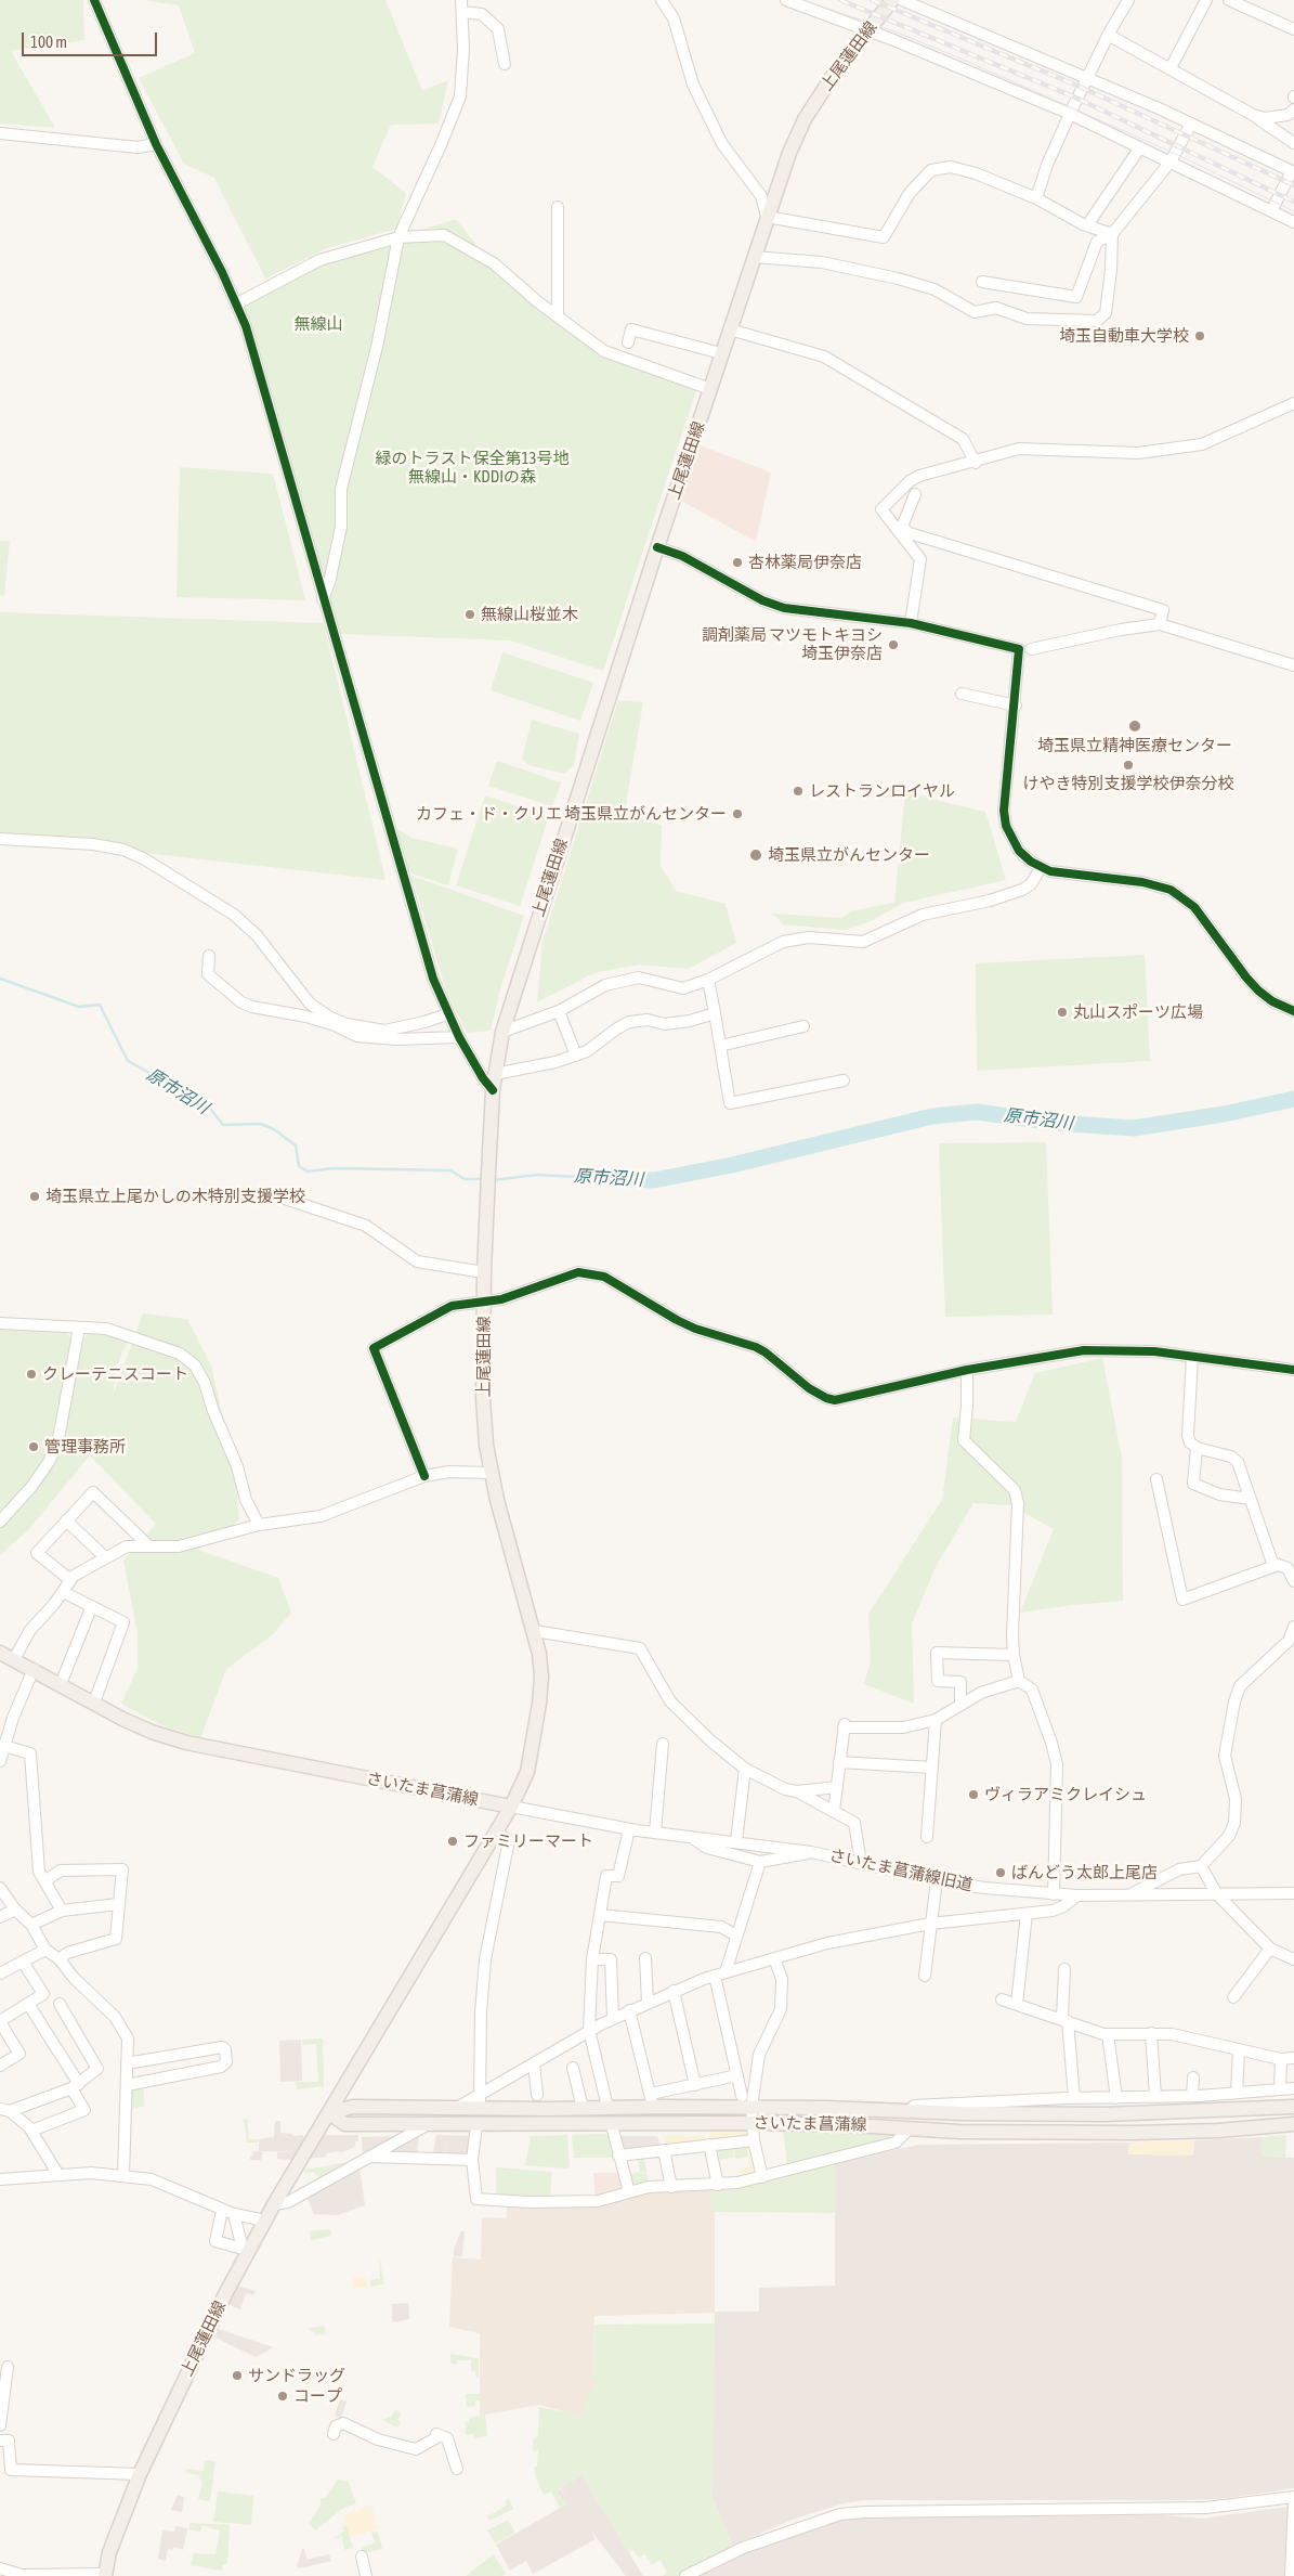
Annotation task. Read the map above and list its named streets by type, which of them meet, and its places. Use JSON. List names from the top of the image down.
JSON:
{
  "streets": {
    "main road": ["上尾蓮田線", "さいたま菖蒲線"],
    "street": ["さいたま菖蒲線旧道"]
  },
  "crossings": [
    ["上尾蓮田線", "さいたま菖蒲線"],
    ["上尾蓮田線", "さいたま菖蒲線旧道"],
    ["さいたま菖蒲線", "さいたま菖蒲線旧道"]
  ],
  "water": ["原市沼川"],
  "parks": ["無線山", "緑のトラスト保全第13号地 無線山・KDDIの森"],
  "places": [
    "埼玉自動車大学校",
    "杏林薬局伊奈店",
    "無線山桜並木",
    "調剤薬局 マツモトキヨシ 埼玉伊奈店",
    "埼玉県立精神医療センター",
    "けやき特別支援学校伊奈分校",
    "レストランロイヤル",
    "カフェ・ド・クリエ 埼玉県立がんセンター",
    "埼玉県立がんセンター",
    "丸山スポーツ広場",
    "埼玉県立上尾かしの木特別支援学校",
    "クレーテニスコート",
    "管理事務所",
    "ヴィラアミクレイシュ",
    "ファミリーマート",
    "ばんどう太郎上尾店",
    "サンドラッグ",
    "コープ"
  ],
  "scale_bar": "100 m"
}
